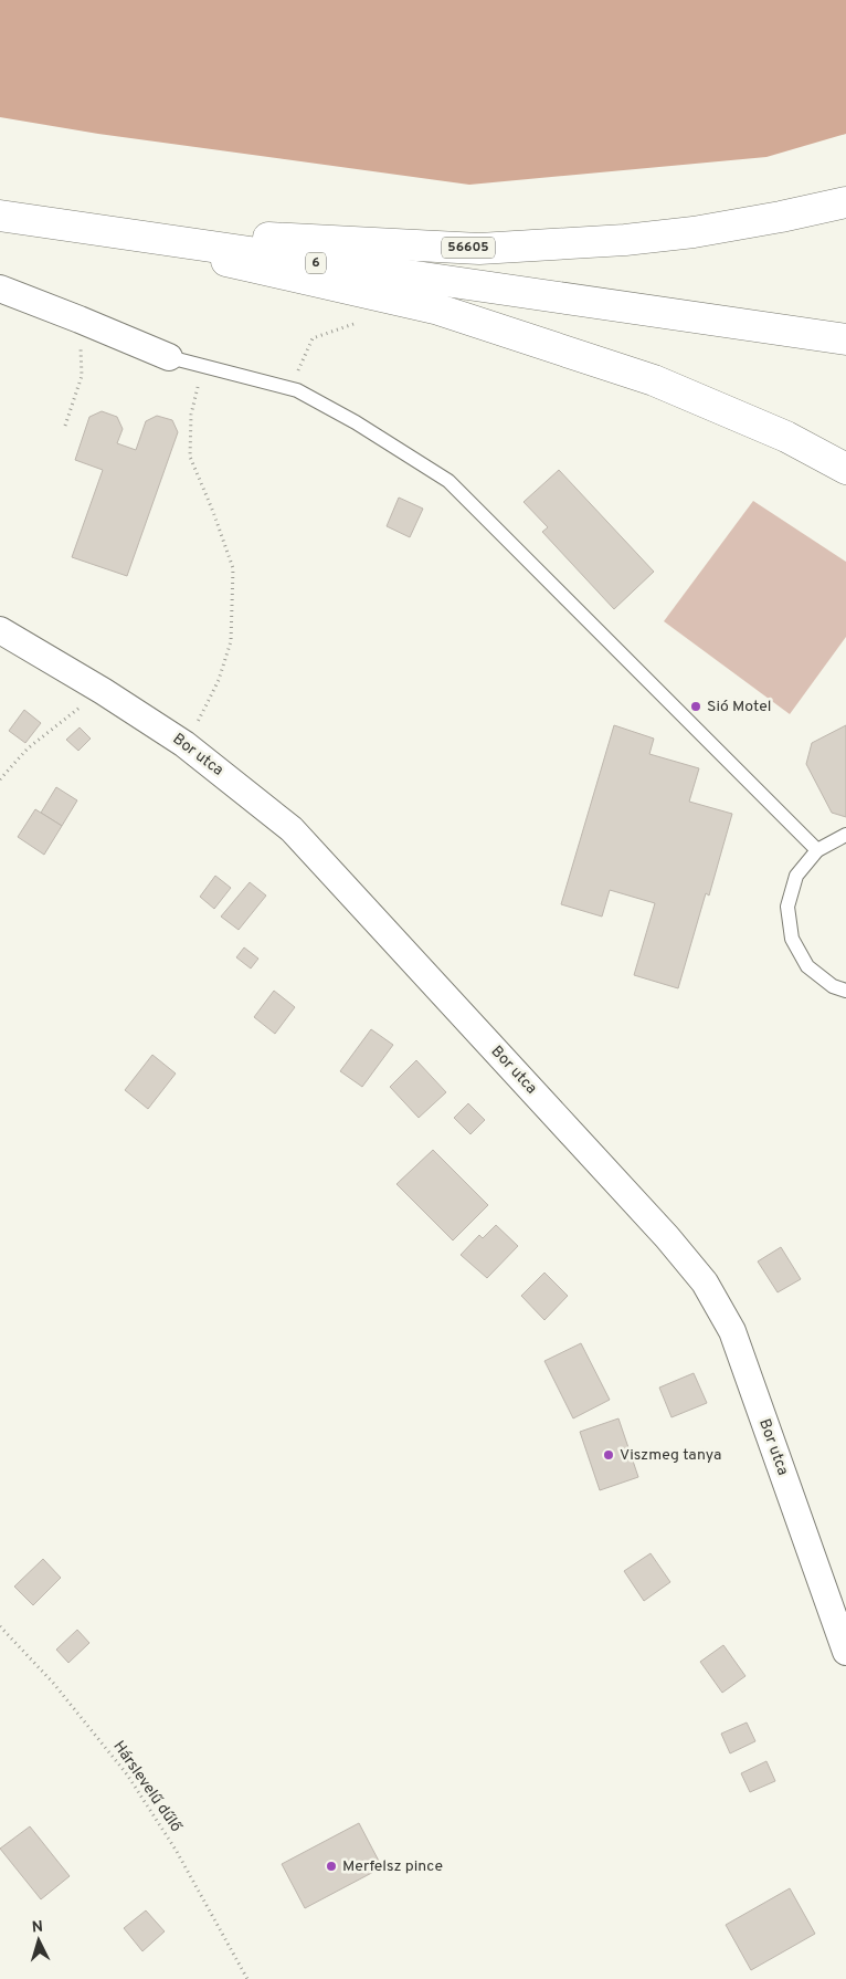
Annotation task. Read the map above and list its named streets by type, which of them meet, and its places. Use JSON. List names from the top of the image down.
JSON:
{
  "streets": {
    "main road": ["56605", "6"],
    "street": ["Bor utca"],
    "path": ["Hárslevelű dűlő"]
  },
  "crossings": [
    ["56605", "6"]
  ],
  "places": ["Sió Motel", "Viszmeg tanya", "Merfelsz pince"],
  "north": "top"
}
